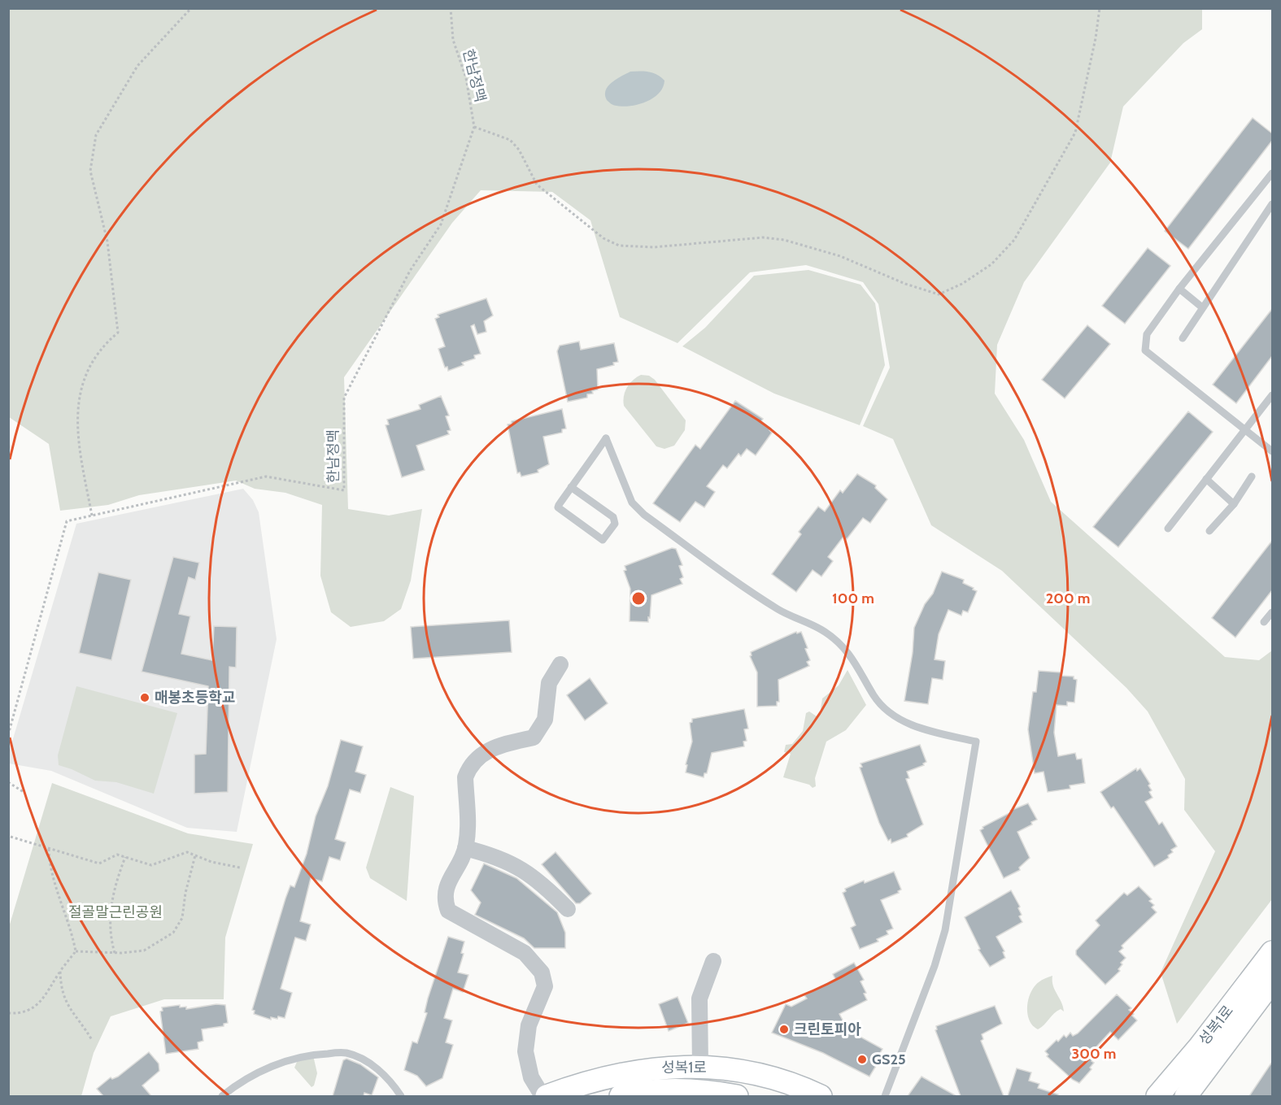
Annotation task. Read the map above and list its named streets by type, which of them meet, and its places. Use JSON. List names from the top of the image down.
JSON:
{
  "streets": {
    "street": ["성복1로"],
    "path": ["한남정맥"]
  },
  "parks": ["절골말근린공원"],
  "places": ["매봉초등학교", "크린토피아", "GS25"],
  "rings": ["100 m", "200 m", "300 m"]
}
